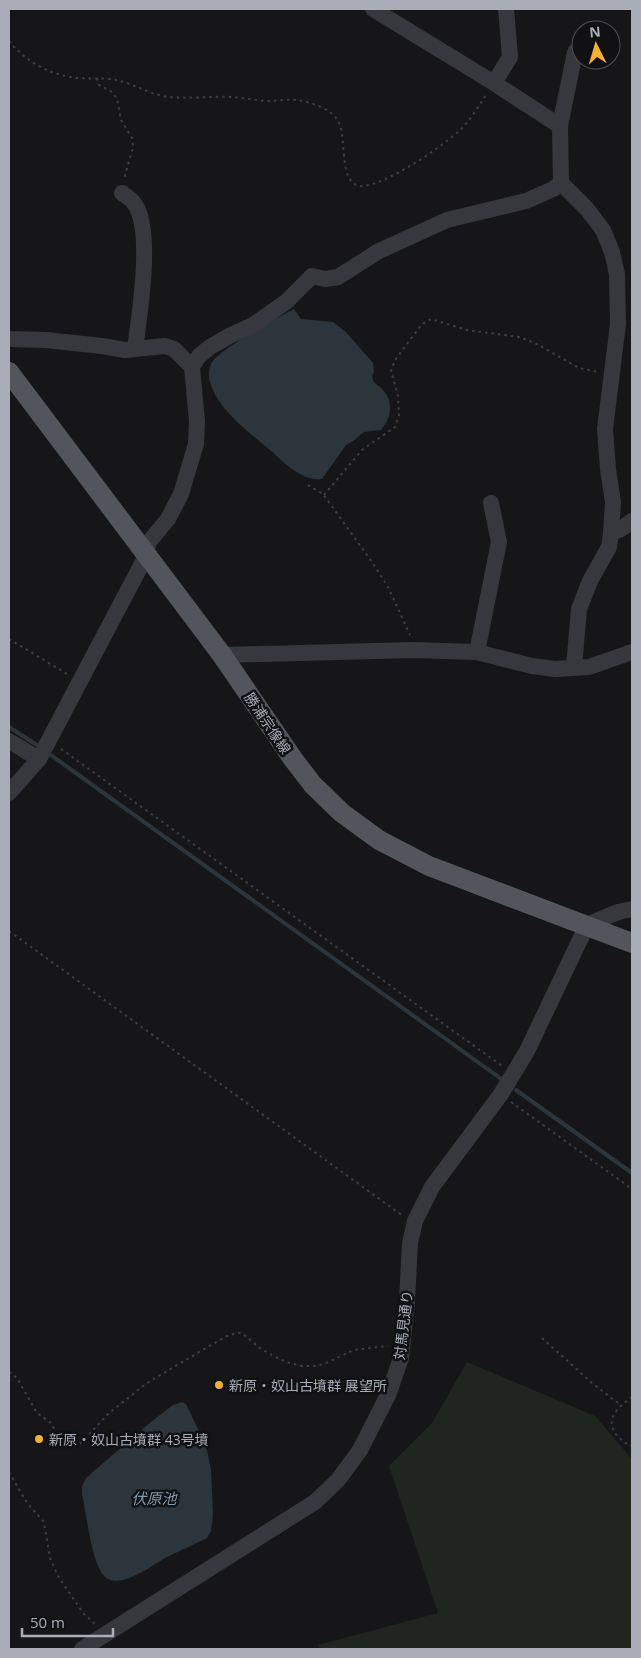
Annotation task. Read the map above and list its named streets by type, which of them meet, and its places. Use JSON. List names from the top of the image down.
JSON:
{
  "streets": {
    "main road": ["勝浦宗像線"],
    "street": ["対馬見通り"]
  },
  "crossings": [
    ["勝浦宗像線", "対馬見通り"]
  ],
  "water": ["伏原池"],
  "places": ["新原・奴山古墳群 展望所", "新原・奴山古墳群 43号墳"],
  "scale_bar": "50 m",
  "north": "top"
}
